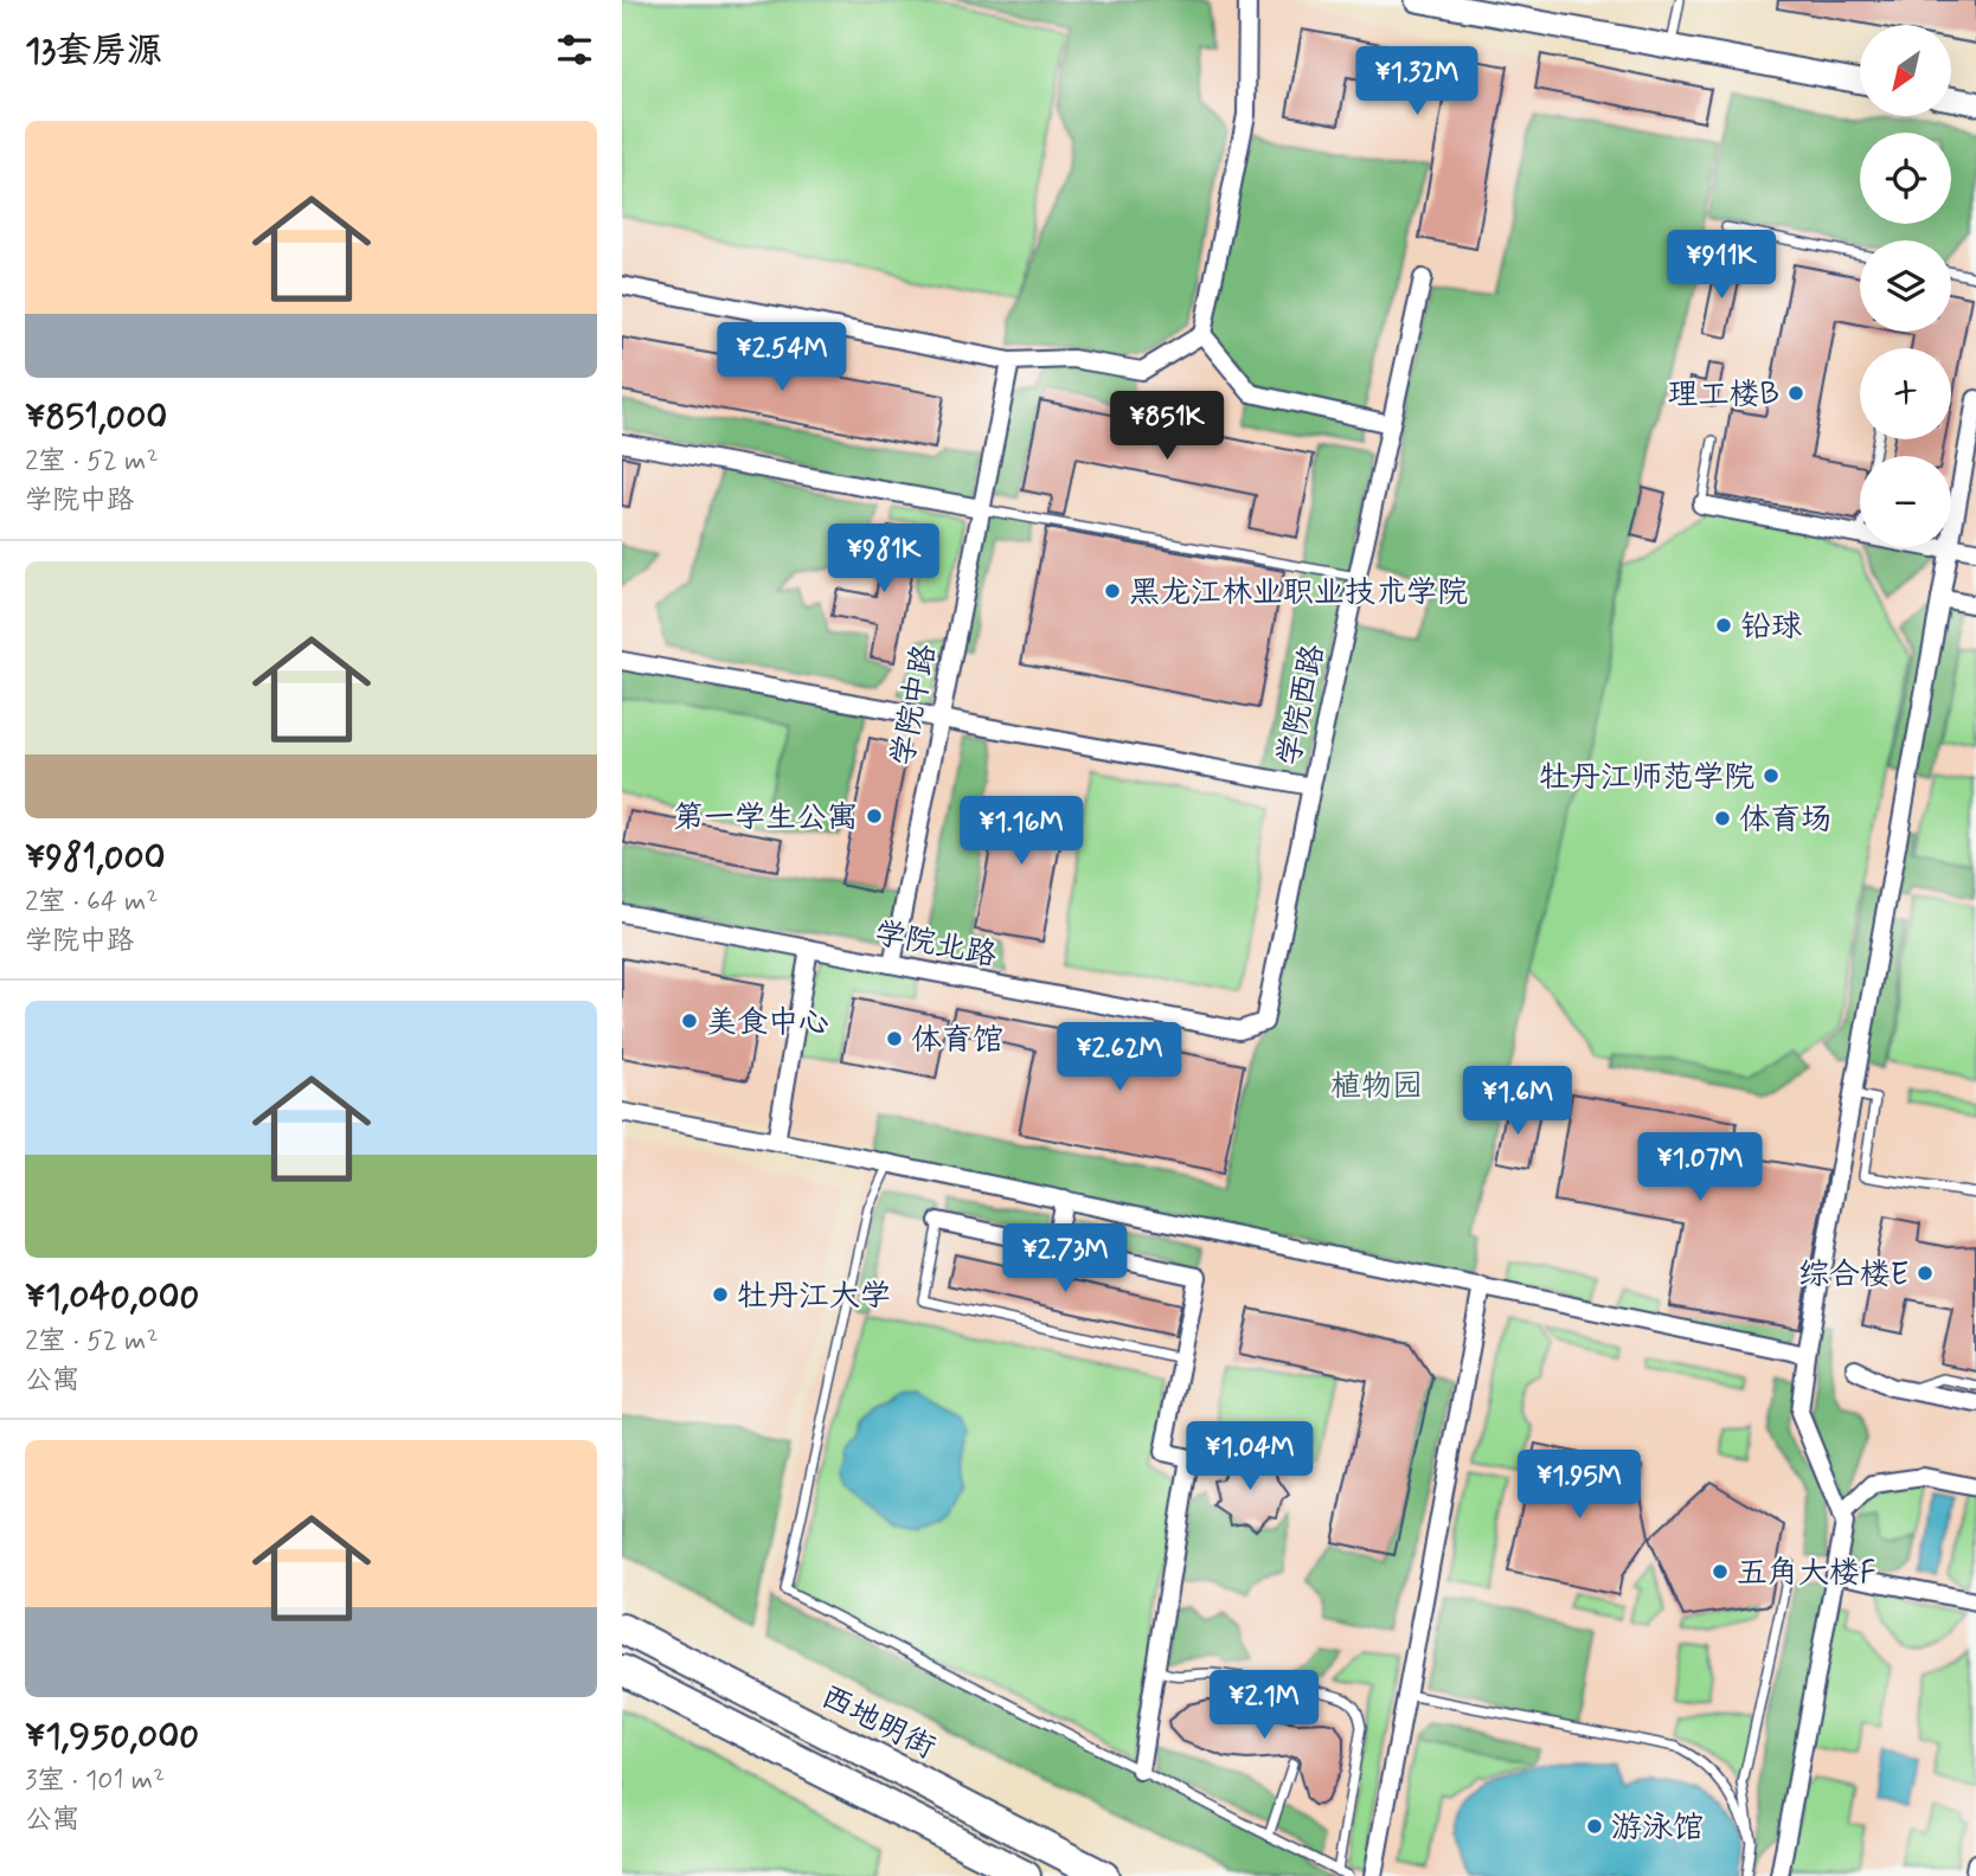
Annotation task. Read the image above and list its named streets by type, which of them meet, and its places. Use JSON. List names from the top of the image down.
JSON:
{
  "streets": {
    "highway": ["西地明街"],
    "street": ["学院中路", "学院西路", "学院北路"]
  },
  "crossings": [
    ["学院中路", "学院北路"],
    ["学院西路", "学院北路"]
  ],
  "parks": ["植物园"],
  "places": [
    "理工楼B",
    "黑龙江林业职业技术学院",
    "铅球",
    "牡丹江师范学院",
    "第一学生公寓",
    "体育场",
    "美食中心",
    "体育馆",
    "综合楼E",
    "牡丹江大学",
    "五角大楼F",
    "游泳馆"
  ],
  "north": "bottom left",
  "page": {
    "heading": "13套房源",
    "map_buttons": ["+", "−"],
    "price": [
      "¥1.32M",
      "¥911K",
      "¥2.54M",
      "¥851K",
      "¥981K",
      "¥1.16M",
      "¥2.62M",
      "¥1.6M",
      "¥1.07M",
      "¥2.73M",
      "¥1.04M",
      "¥1.95M",
      "¥2.1M"
    ],
    "list": [
      {
        "name": "¥851,000",
        "note": "2室 · 52 m² · 学院中路"
      },
      {
        "name": "¥981,000",
        "note": "2室 · 64 m² · 学院中路"
      },
      {
        "name": "¥1,040,000",
        "note": "2室 · 52 m² · 公寓"
      },
      {
        "name": "¥1,950,000",
        "note": "3室 · 101 m² · 公寓"
      }
    ]
  }
}
